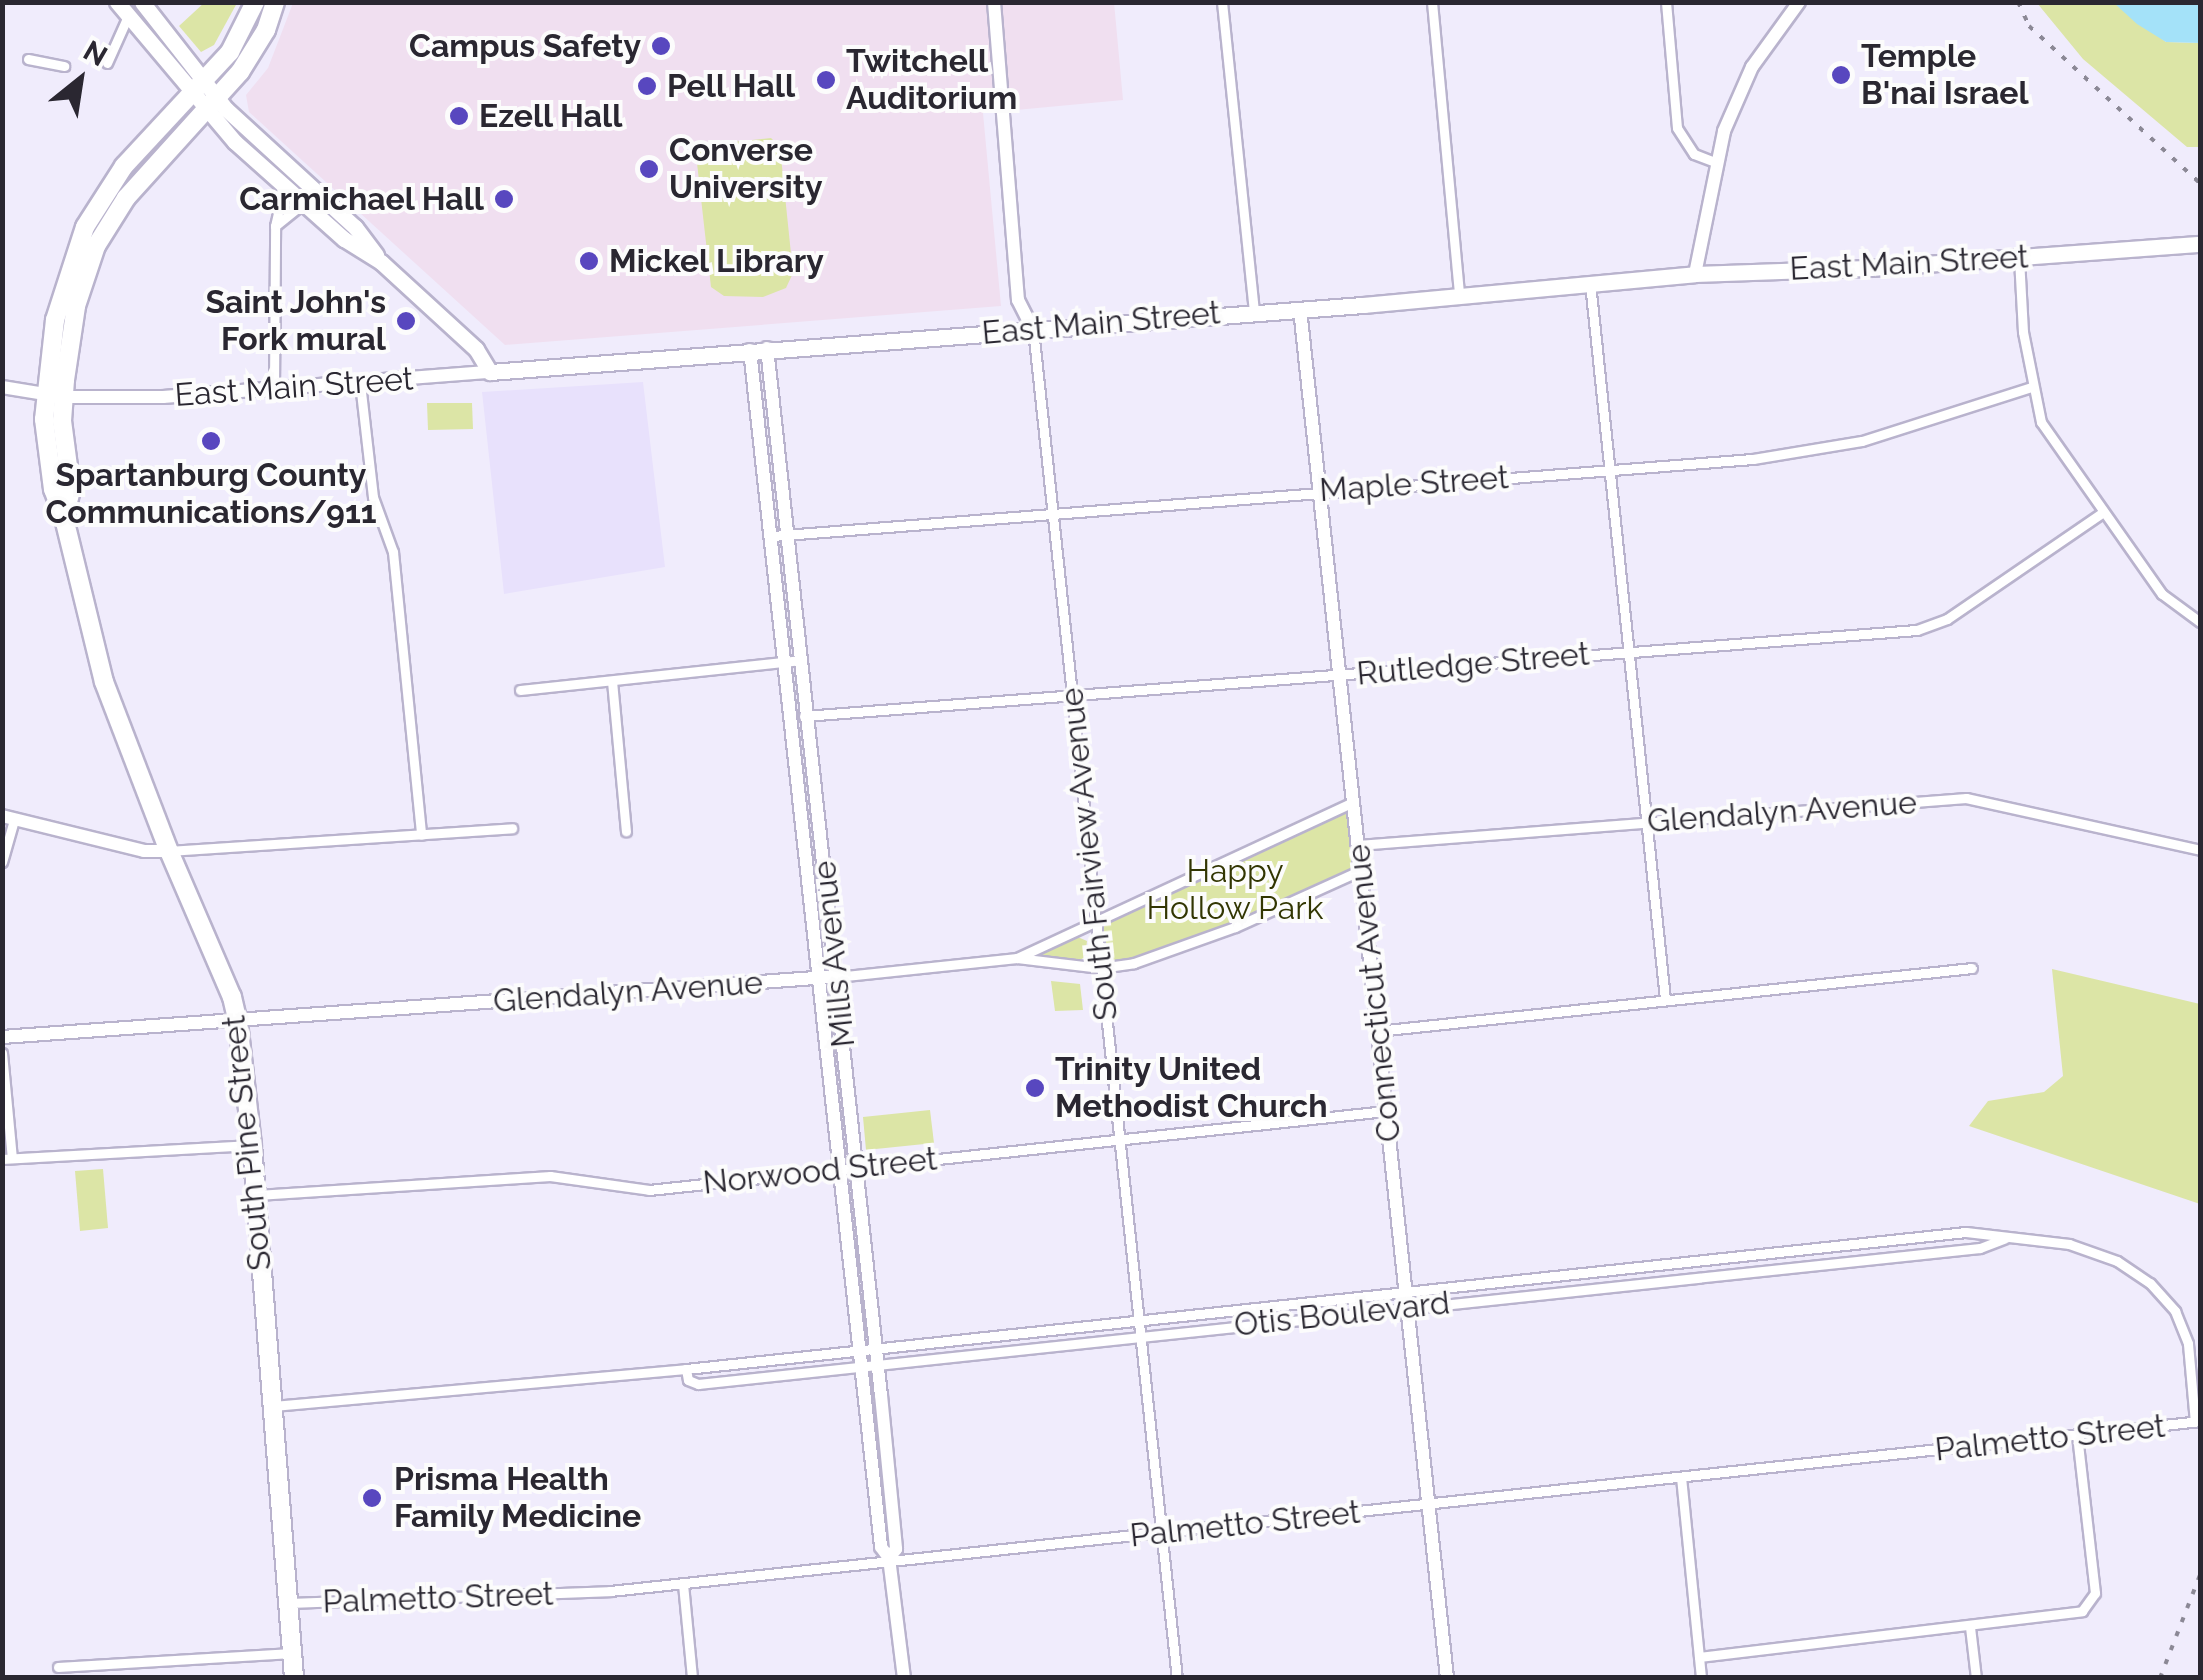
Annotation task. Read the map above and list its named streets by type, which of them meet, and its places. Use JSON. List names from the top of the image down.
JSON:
{
  "streets": {
    "highway": ["South Pine Street"],
    "main road": ["East Main Street"],
    "street": [
      "Maple Street",
      "Rutledge Street",
      "Glendalyn Avenue",
      "South Fairview Avenue",
      "Mills Avenue",
      "Connecticut Avenue",
      "Norwood Street",
      "Otis Boulevard",
      "Palmetto Street"
    ]
  },
  "crossings": [
    ["East Main Street", "South Fairview Avenue"],
    ["East Main Street", "Mills Avenue"],
    ["East Main Street", "Connecticut Avenue"],
    ["East Main Street", "South Pine Street"],
    ["Maple Street", "South Fairview Avenue"],
    ["Maple Street", "Mills Avenue"],
    ["Maple Street", "Connecticut Avenue"],
    ["Rutledge Street", "South Fairview Avenue"],
    ["Rutledge Street", "Mills Avenue"],
    ["Rutledge Street", "Connecticut Avenue"],
    ["Glendalyn Avenue", "South Fairview Avenue"],
    ["Glendalyn Avenue", "Mills Avenue"],
    ["Glendalyn Avenue", "Connecticut Avenue"],
    ["Glendalyn Avenue", "South Pine Street"],
    ["South Fairview Avenue", "Norwood Street"],
    ["South Fairview Avenue", "Otis Boulevard"],
    ["South Fairview Avenue", "Palmetto Street"],
    ["Mills Avenue", "Norwood Street"],
    ["Mills Avenue", "Otis Boulevard"],
    ["Mills Avenue", "Palmetto Street"],
    ["Connecticut Avenue", "Norwood Street"],
    ["Connecticut Avenue", "Otis Boulevard"],
    ["Connecticut Avenue", "Palmetto Street"],
    ["South Pine Street", "Norwood Street"],
    ["South Pine Street", "Otis Boulevard"],
    ["South Pine Street", "Palmetto Street"],
    ["Otis Boulevard", "Palmetto Street"]
  ],
  "parks": ["Happy Hollow Park"],
  "places": [
    "Campus Safety",
    "Temple B'nai Israel",
    "Twitchell Auditorium",
    "Pell Hall",
    "Ezell Hall",
    "Converse University",
    "Carmichael Hall",
    "Mickel Library",
    "Saint John's Fork mural",
    "Spartanburg County Communications/911",
    "Trinity United Methodist Church",
    "Prisma Health Family Medicine"
  ],
  "north": "top right"
}
